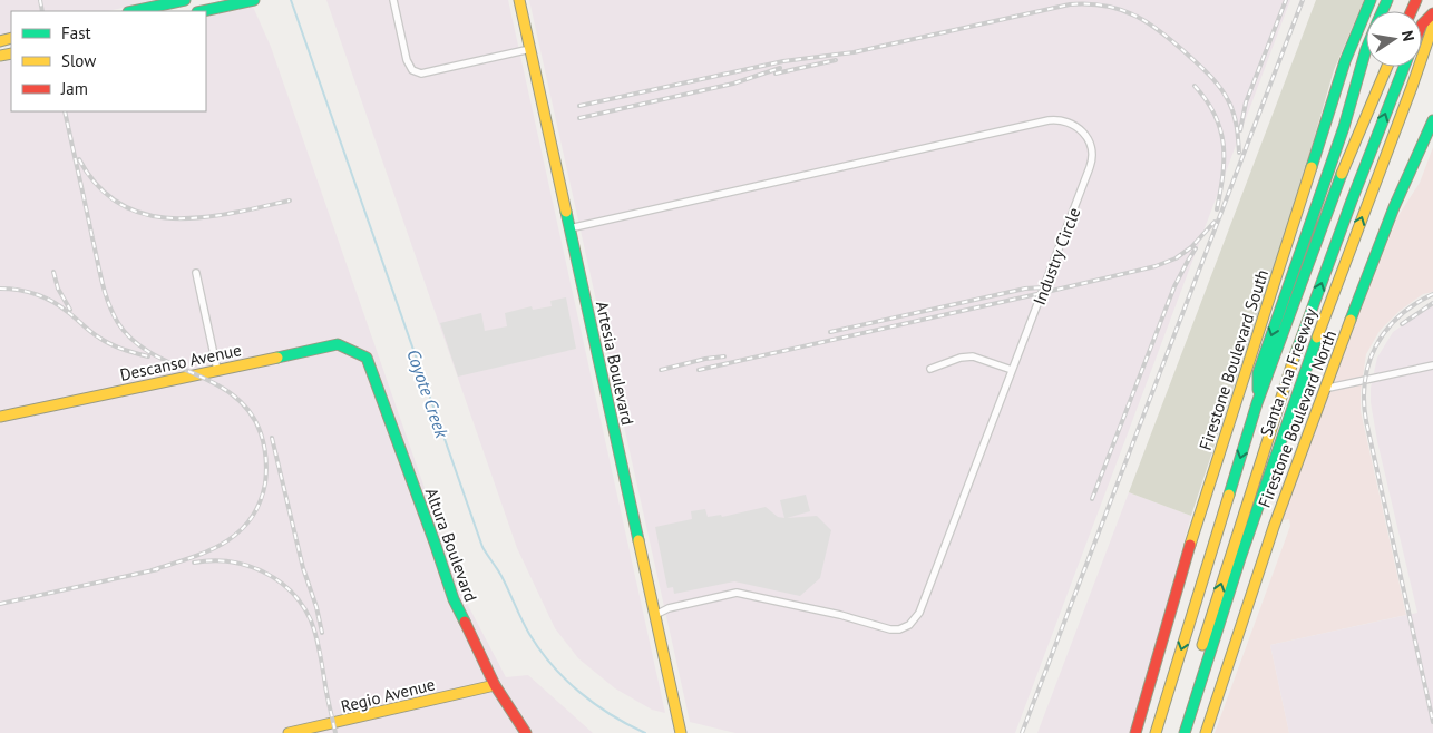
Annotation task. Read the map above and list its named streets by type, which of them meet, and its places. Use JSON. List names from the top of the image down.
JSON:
{
  "streets": {
    "main road": [
      "Firestone Boulevard South",
      "Descanso Avenue",
      "Artesia Boulevard",
      "Santa Ana Freeway",
      "Firestone Boulevard North",
      "Altura Boulevard",
      "Regio Avenue"
    ],
    "street": ["Industry Circle"]
  },
  "crossings": [
    ["Industry Circle", "Artesia Boulevard"],
    ["Descanso Avenue", "Altura Boulevard"],
    ["Altura Boulevard", "Regio Avenue"]
  ],
  "water": ["Coyote Creek"],
  "legend": ["Fast", "Slow", "Jam"],
  "north": "right"
}
